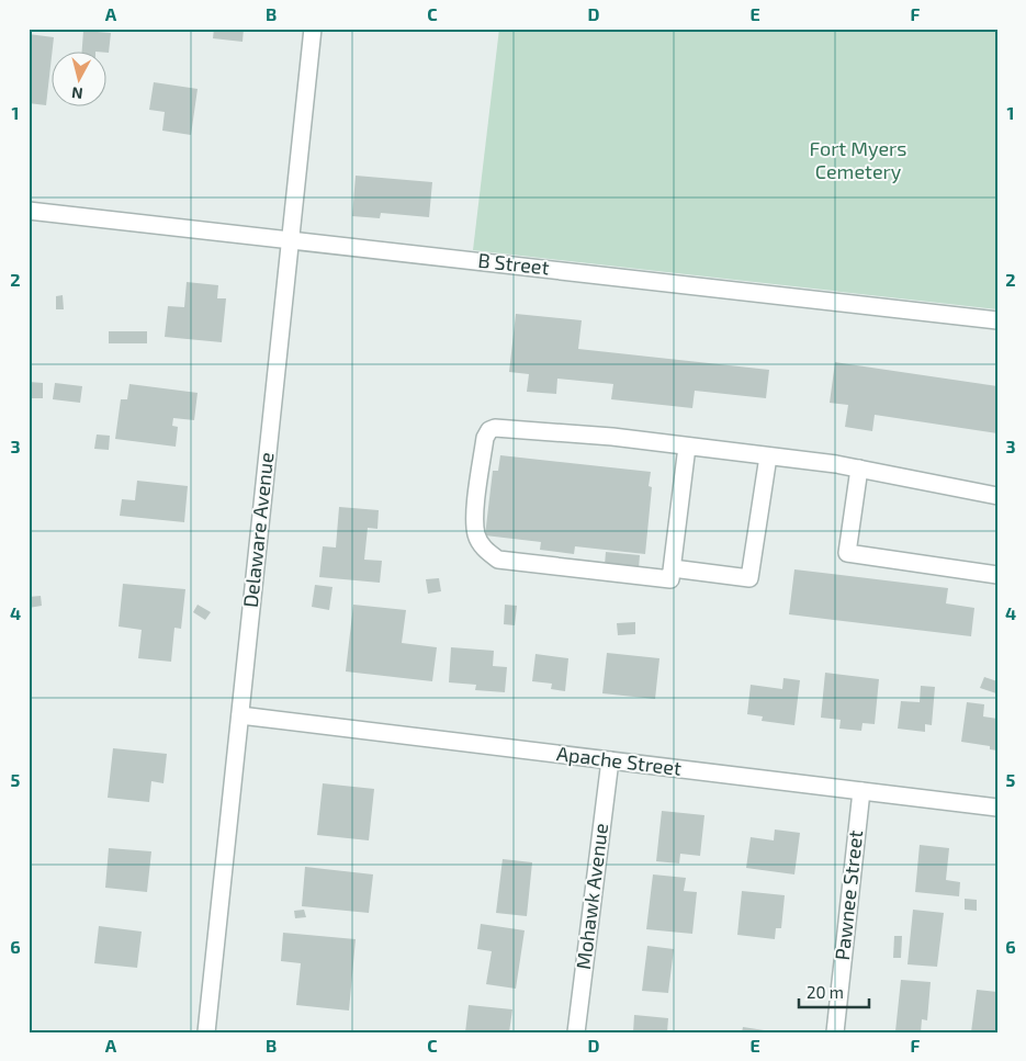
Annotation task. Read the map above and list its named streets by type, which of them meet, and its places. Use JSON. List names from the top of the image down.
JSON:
{
  "streets": {
    "street": [
      "B Street",
      "Delaware Avenue",
      "Apache Street",
      "Pawnee Street",
      "Mohawk Avenue"
    ]
  },
  "crossings": [
    ["B Street", "Delaware Avenue"],
    ["Delaware Avenue", "Apache Street"],
    ["Apache Street", "Pawnee Street"],
    ["Apache Street", "Mohawk Avenue"]
  ],
  "parks": ["Fort Myers Cemetery"],
  "scale_bar": "20 m",
  "north": "bottom",
  "grid": {
    "columns": [
      "A",
      "B",
      "C",
      "D",
      "E",
      "F"
    ],
    "rows": [
      "1",
      "2",
      "3",
      "4",
      "5",
      "6"
    ]
  }
}
